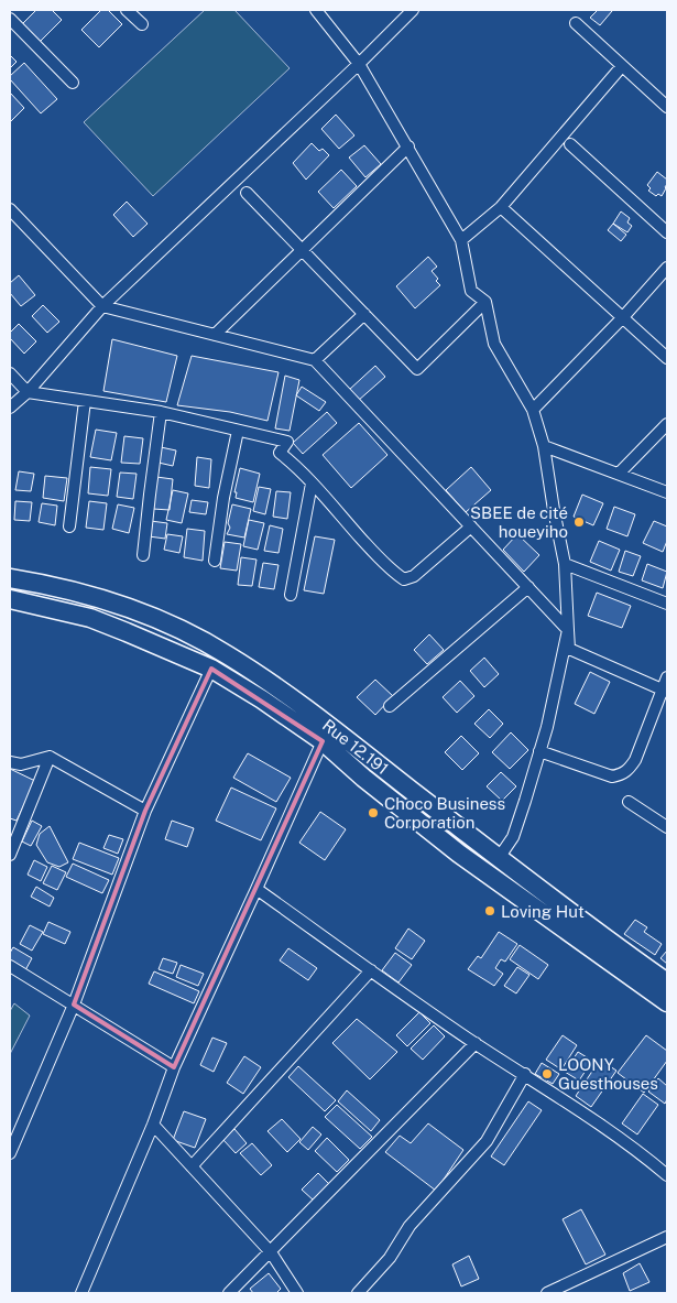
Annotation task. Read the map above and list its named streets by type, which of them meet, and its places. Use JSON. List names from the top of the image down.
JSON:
{
  "streets": {
    "main road": ["Rue 12.191"]
  },
  "places": [
    "SBEE de cité houeyiho",
    "Choco Business Corporation",
    "Loving Hut",
    "LOONY Guesthouses"
  ]
}
